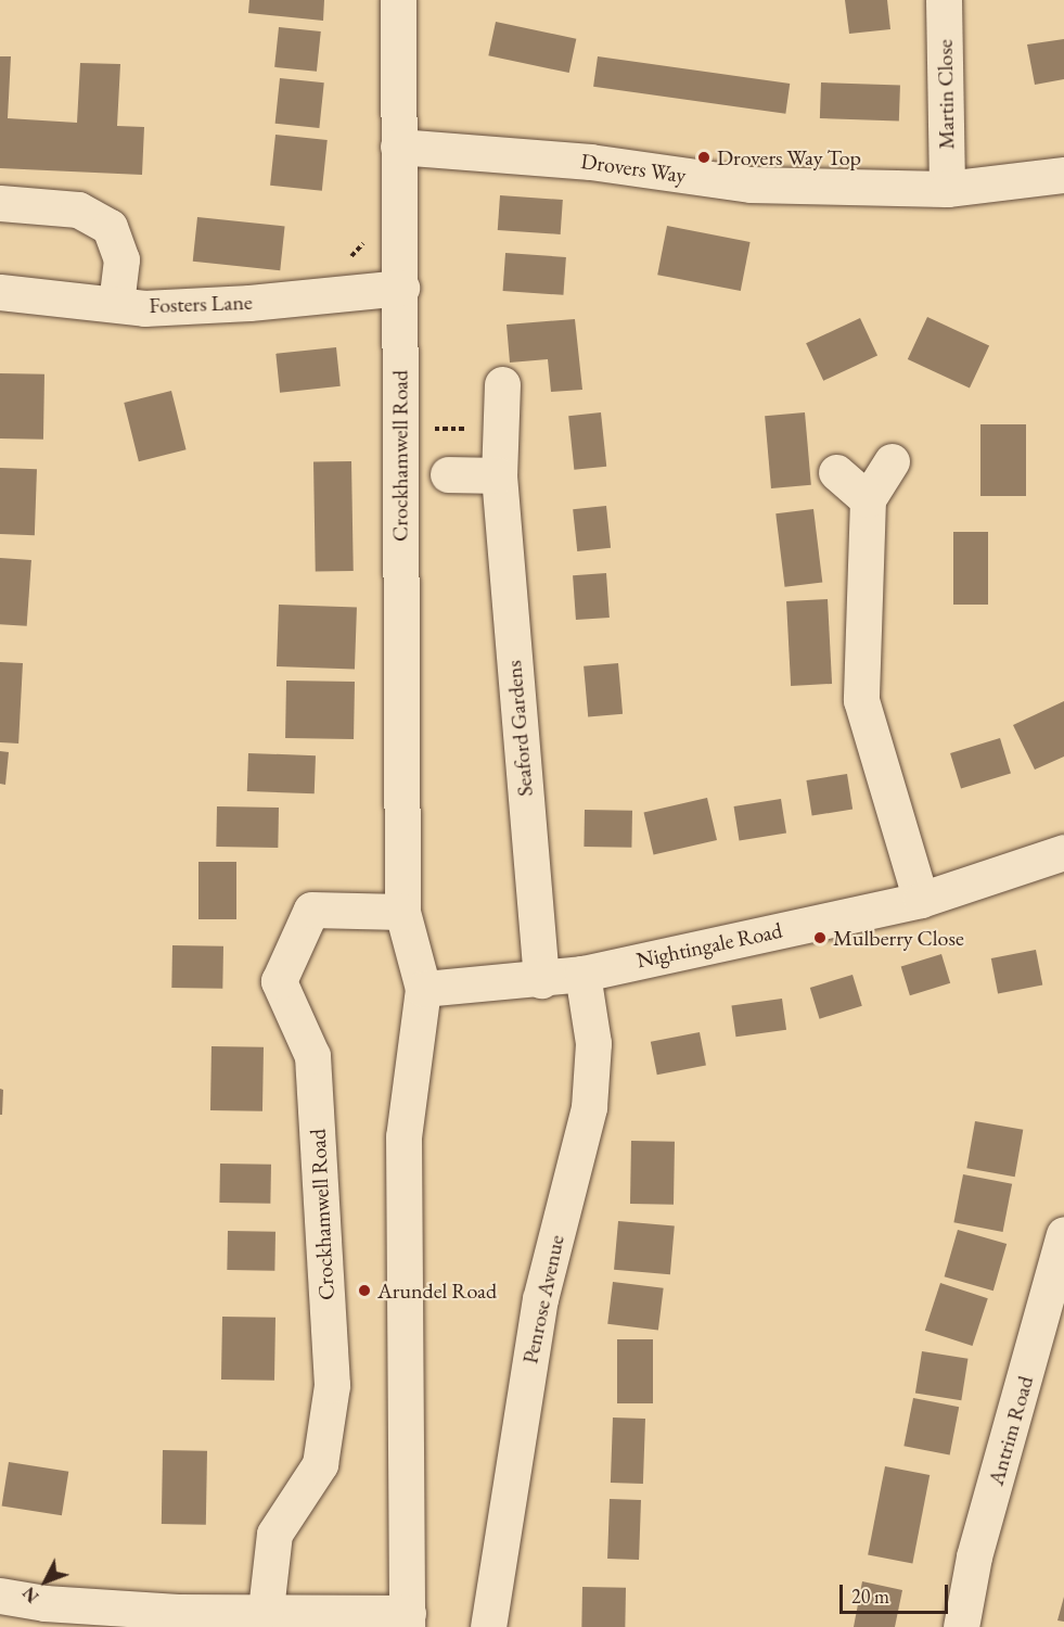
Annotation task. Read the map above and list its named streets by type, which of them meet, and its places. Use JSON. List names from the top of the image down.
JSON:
{
  "streets": {
    "street": [
      "Martin Close",
      "Drovers Way",
      "Fosters Lane",
      "Crockhamwell Road",
      "Seaford Gardens",
      "Nightingale Road",
      "Penrose Avenue",
      "Antrim Road"
    ]
  },
  "crossings": [
    ["Martin Close", "Drovers Way"],
    ["Drovers Way", "Crockhamwell Road"],
    ["Fosters Lane", "Crockhamwell Road"],
    ["Crockhamwell Road", "Nightingale Road"],
    ["Seaford Gardens", "Nightingale Road"],
    ["Nightingale Road", "Penrose Avenue"]
  ],
  "places": ["Drovers Way Top", "Mulberry Close", "Arundel Road"],
  "scale_bar": "20 m",
  "north": "bottom left"
}
